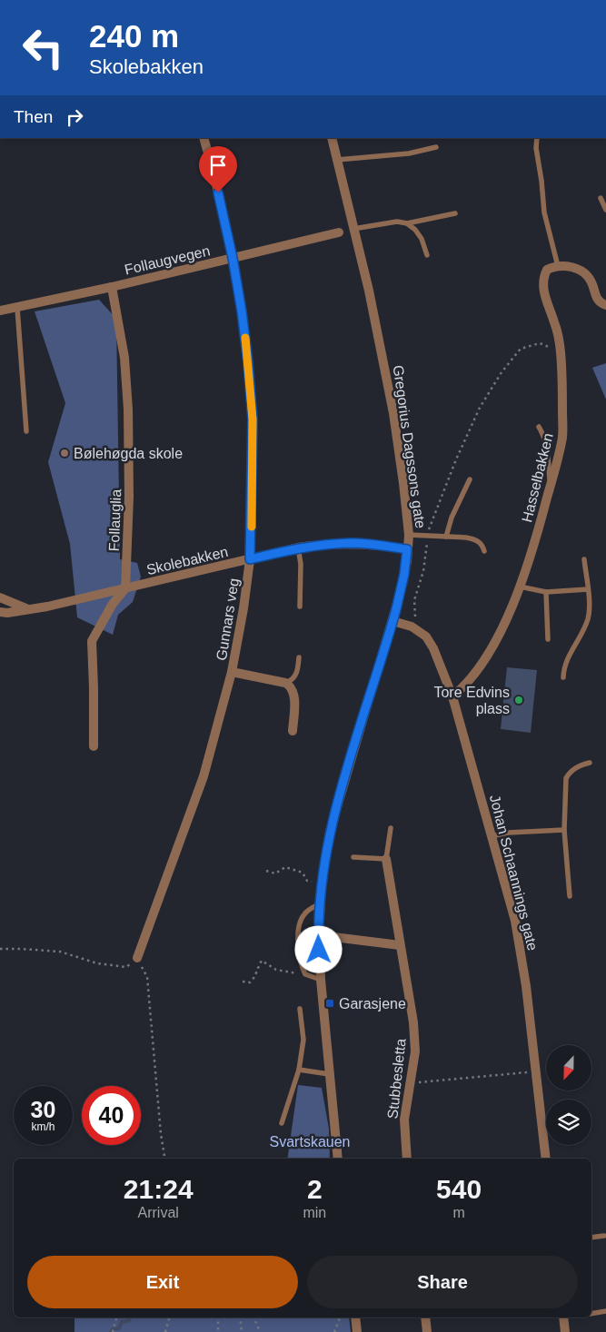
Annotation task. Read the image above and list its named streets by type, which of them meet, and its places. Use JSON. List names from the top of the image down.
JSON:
{
  "streets": {
    "street": [
      "Follaugvegen",
      "Gregorius Dagssons gate",
      "Hasselbakken",
      "Follauglia",
      "Skolebakken",
      "Gunnars veg",
      "Johan Schaannings gate",
      "Stubbesletta"
    ]
  },
  "crossings": [
    ["Follaugvegen", "Follauglia"],
    ["Follaugvegen", "Gunnars veg"],
    ["Gregorius Dagssons gate", "Skolebakken"],
    ["Gregorius Dagssons gate", "Johan Schaannings gate"],
    ["Hasselbakken", "Johan Schaannings gate"],
    ["Follauglia", "Skolebakken"],
    ["Skolebakken", "Gunnars veg"]
  ],
  "parks": ["Svartskauen"],
  "places": {
    "other": ["Bølehøgda skole", "Tore Edvins plass"],
    "transit": ["Garasjene"]
  },
  "north": "bottom",
  "page": {
    "turn": ["240 m", "Skolebakken"],
    "then": "Then",
    "speed": "30 km/h",
    "limit": "40",
    "eta": [
      "21:24",
      "Arrival",
      "2",
      "min",
      "540",
      "m"
    ],
    "buttons": ["Exit", "Share"]
  }
}
